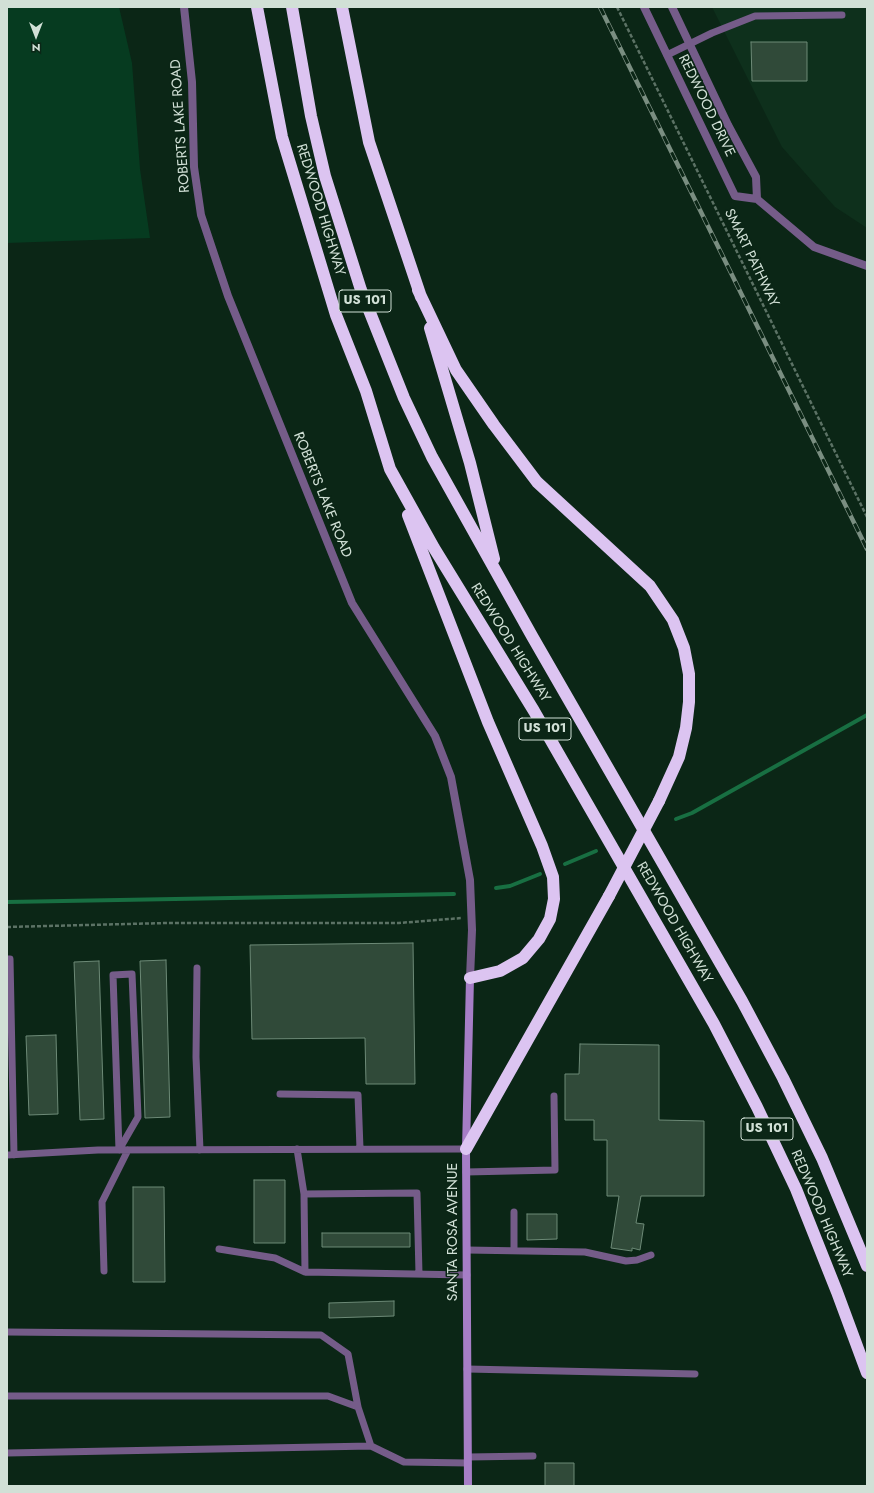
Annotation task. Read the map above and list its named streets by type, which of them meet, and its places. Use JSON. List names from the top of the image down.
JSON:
{
  "streets": {
    "highway": ["REDWOOD HIGHWAY", "US 101"],
    "main road": ["SANTA ROSA AVENUE"],
    "street": ["REDWOOD DRIVE", "ROBERTS LAKE ROAD"],
    "path": ["SMART PATHWAY"]
  },
  "crossings": [
    ["ROBERTS LAKE ROAD", "SANTA ROSA AVENUE"]
  ],
  "north": "bottom"
}
